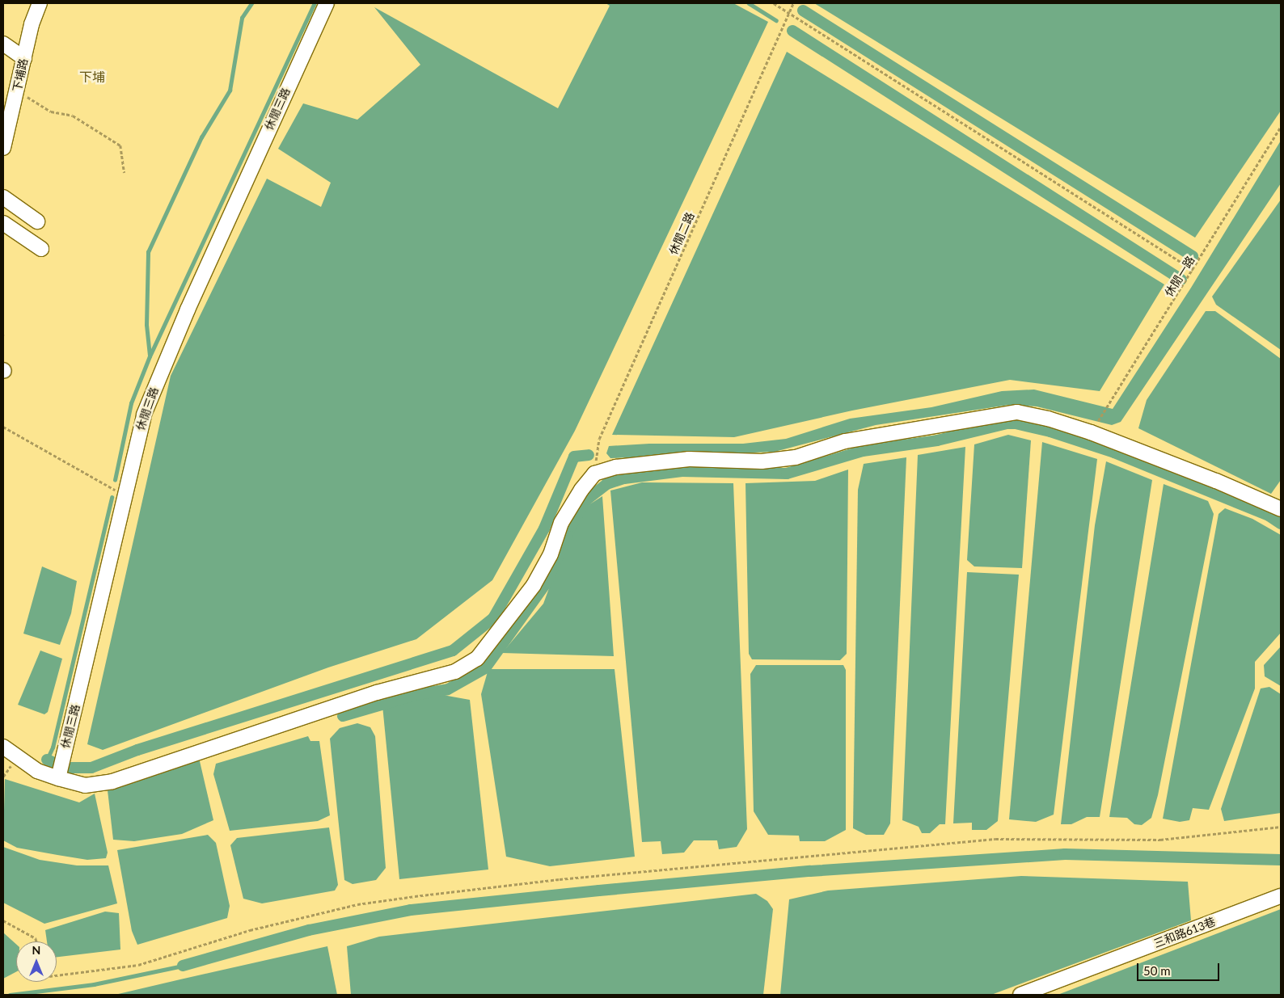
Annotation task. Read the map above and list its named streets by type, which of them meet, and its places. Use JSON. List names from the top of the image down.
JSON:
{
  "streets": {
    "lane": ["下埔路", "休閒三路", "三和路613巷"],
    "path": ["休閒二路", "休閒一路"]
  },
  "districts": ["下埔"],
  "scale_bar": "50 m",
  "north": "top"
}
